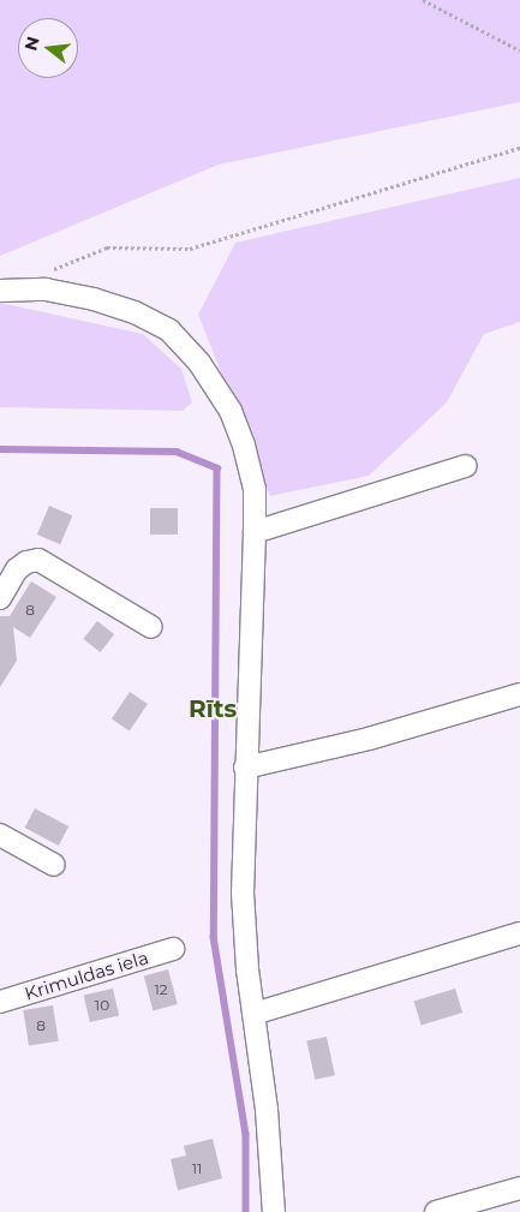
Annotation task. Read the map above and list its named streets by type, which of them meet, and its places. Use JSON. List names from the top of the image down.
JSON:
{
  "streets": {
    "street": ["Krimuldas iela"]
  },
  "districts": ["Rīts"],
  "house_numbers": [
    "8",
    "12",
    "10",
    "8",
    "11"
  ],
  "north": "left"
}
